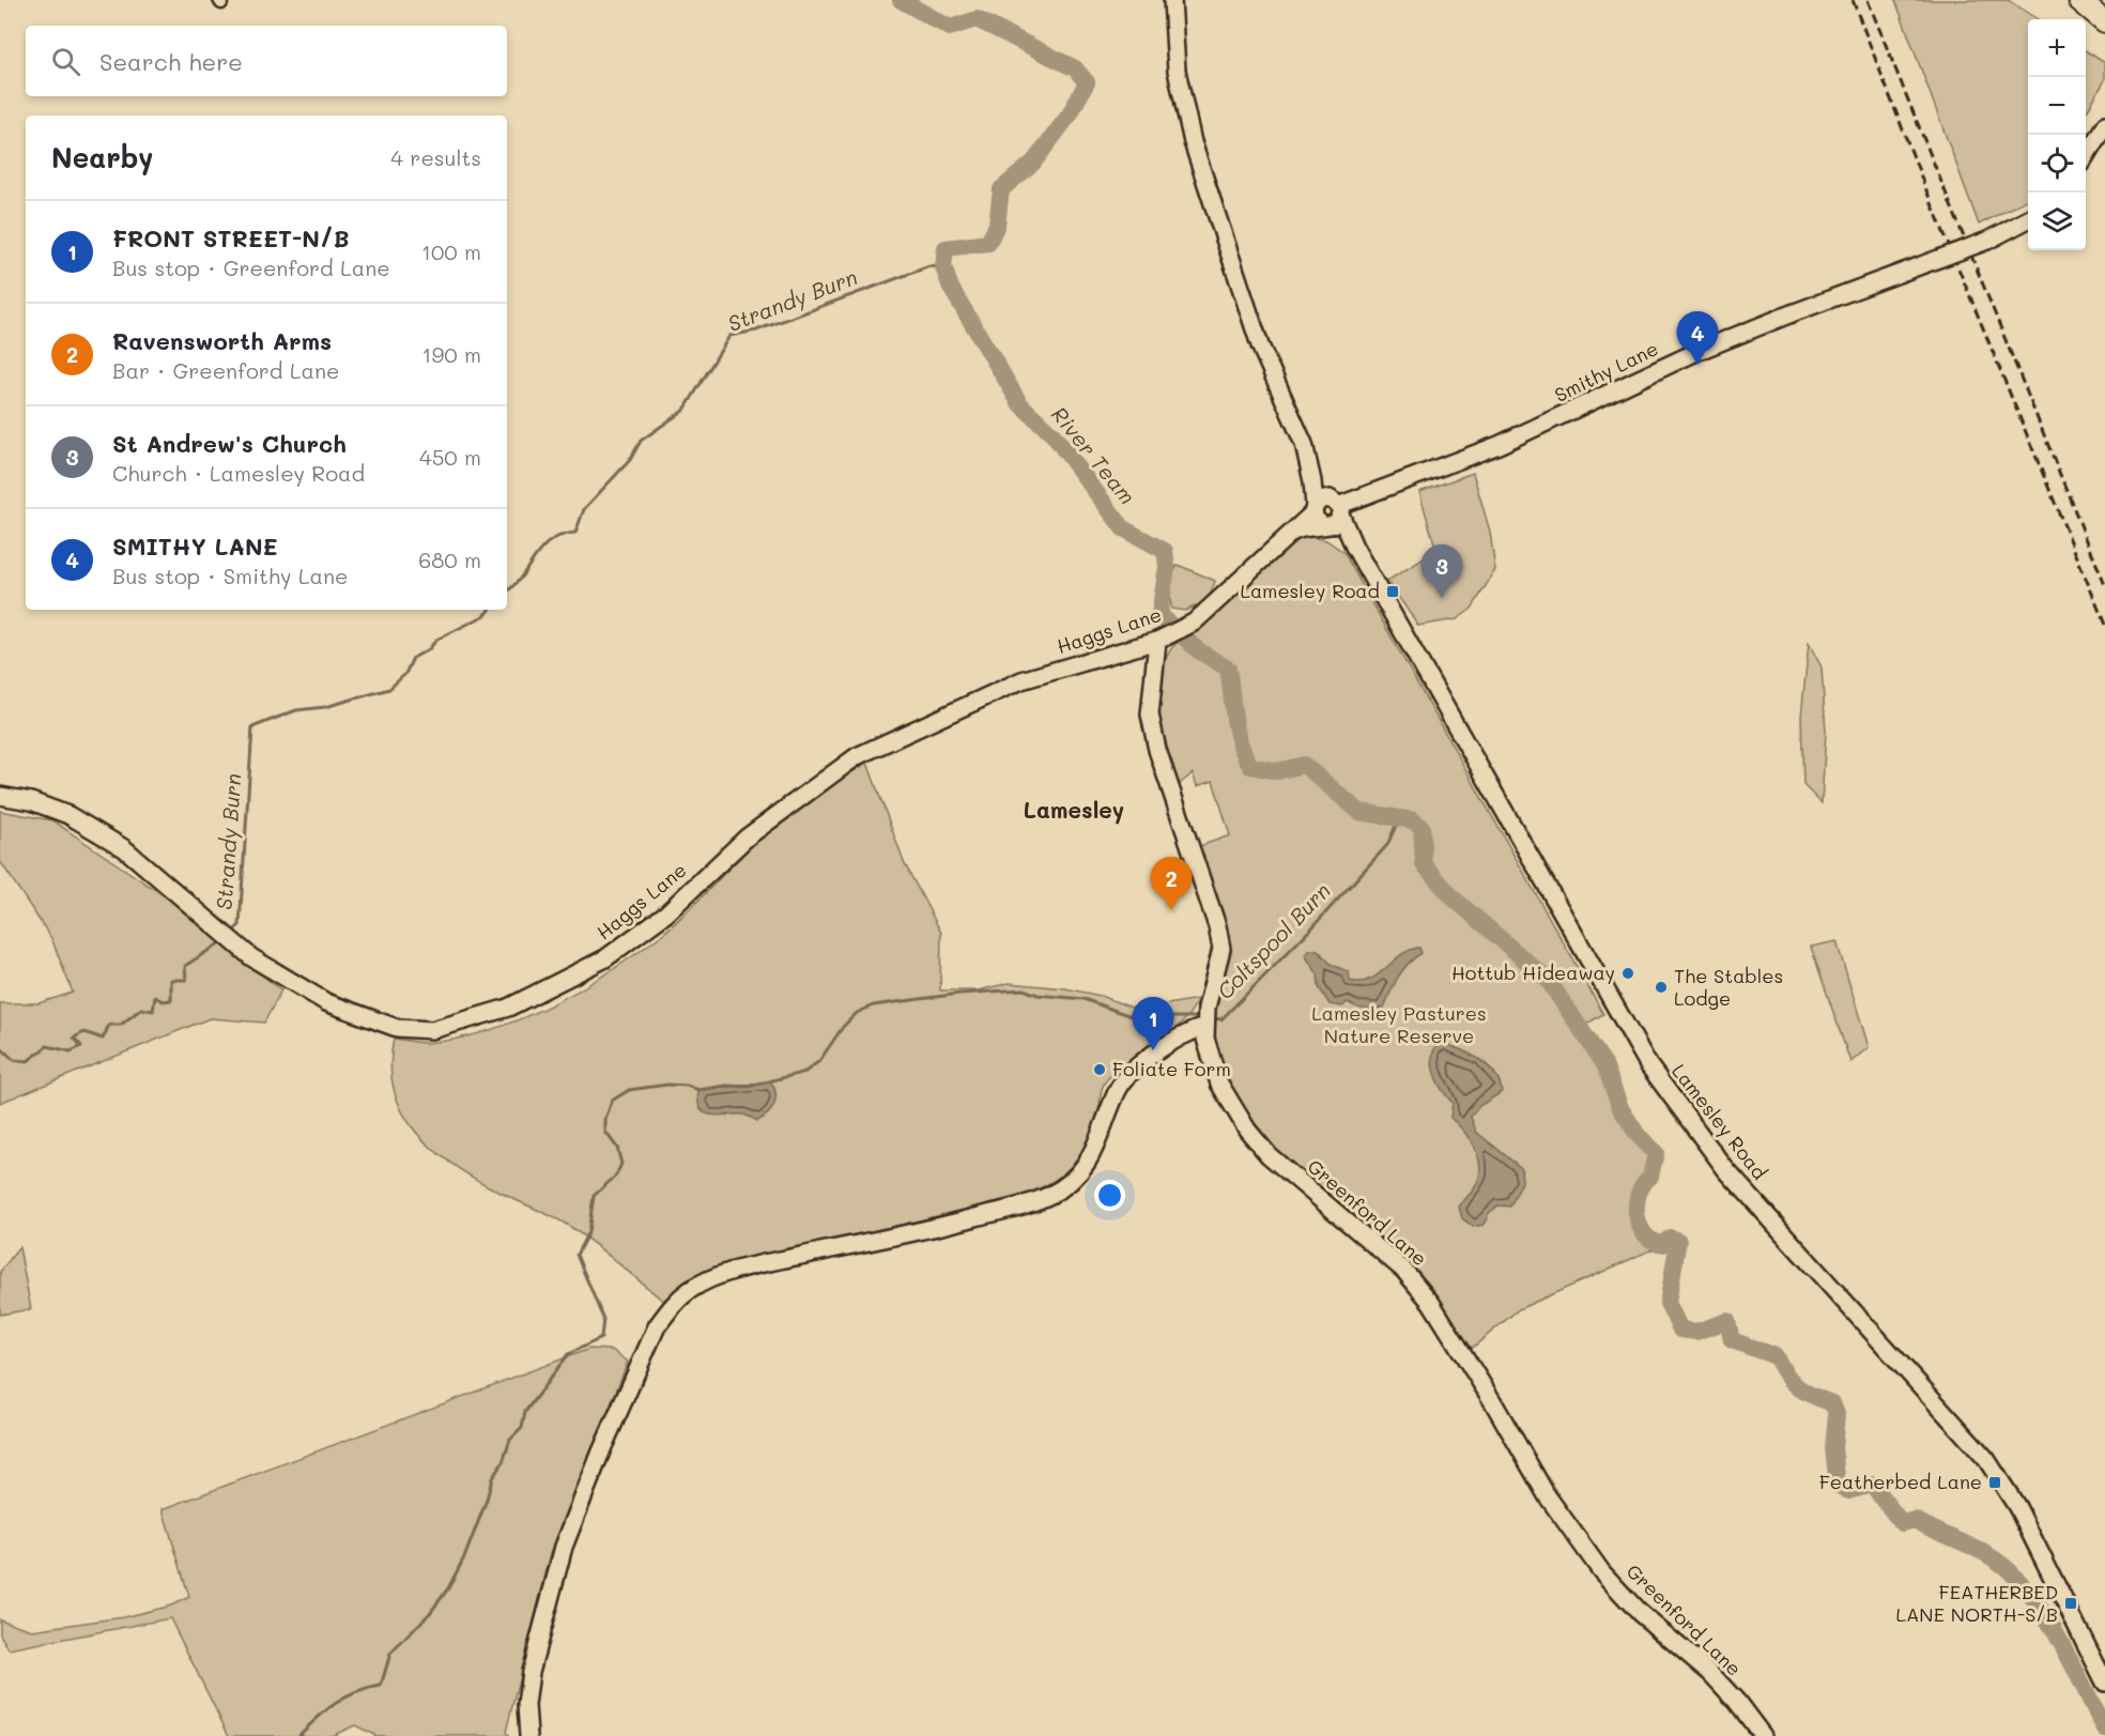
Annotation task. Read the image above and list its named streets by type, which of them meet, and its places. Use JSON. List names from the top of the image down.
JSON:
{
  "streets": {
    "street": [
      "Smithy Lane",
      "Haggs Lane",
      "Lamesley Road",
      "Greenford Lane"
    ]
  },
  "crossings": [
    ["Smithy Lane", "Haggs Lane"],
    ["Smithy Lane", "Lamesley Road"],
    ["Haggs Lane", "Lamesley Road"],
    ["Haggs Lane", "Greenford Lane"]
  ],
  "districts": ["Lamesley"],
  "water": ["Strandy Burn", "River Team", "Coltspool Burn"],
  "parks": ["Lamesley Pastures Nature Reserve"],
  "places": {
    "transit": ["Lamesley Road", "Featherbed Lane", "FEATHERBED LANE NORTH-S/B"],
    "other": ["Hottub Hideaway", "The Stables Lodge", "Foliate Form"]
  },
  "page": {
    "map_buttons": ["+", "−"],
    "search": "Search here",
    "heading": ["Nearby", "4 results"],
    "list": [
      {
        "mark": "1",
        "name": "FRONT STREET-N/B",
        "note": "Bus stop · Greenford Lane",
        "value": "100 m"
      },
      {
        "mark": "2",
        "name": "Ravensworth Arms",
        "note": "Bar · Greenford Lane",
        "value": "190 m"
      },
      {
        "mark": "3",
        "name": "St Andrew's Church",
        "note": "Church · Lamesley Road",
        "value": "450 m"
      },
      {
        "mark": "4",
        "name": "SMITHY LANE",
        "note": "Bus stop · Smithy Lane",
        "value": "680 m"
      }
    ],
    "pins": [
      "4",
      "3",
      "2",
      "1"
    ]
  }
}
